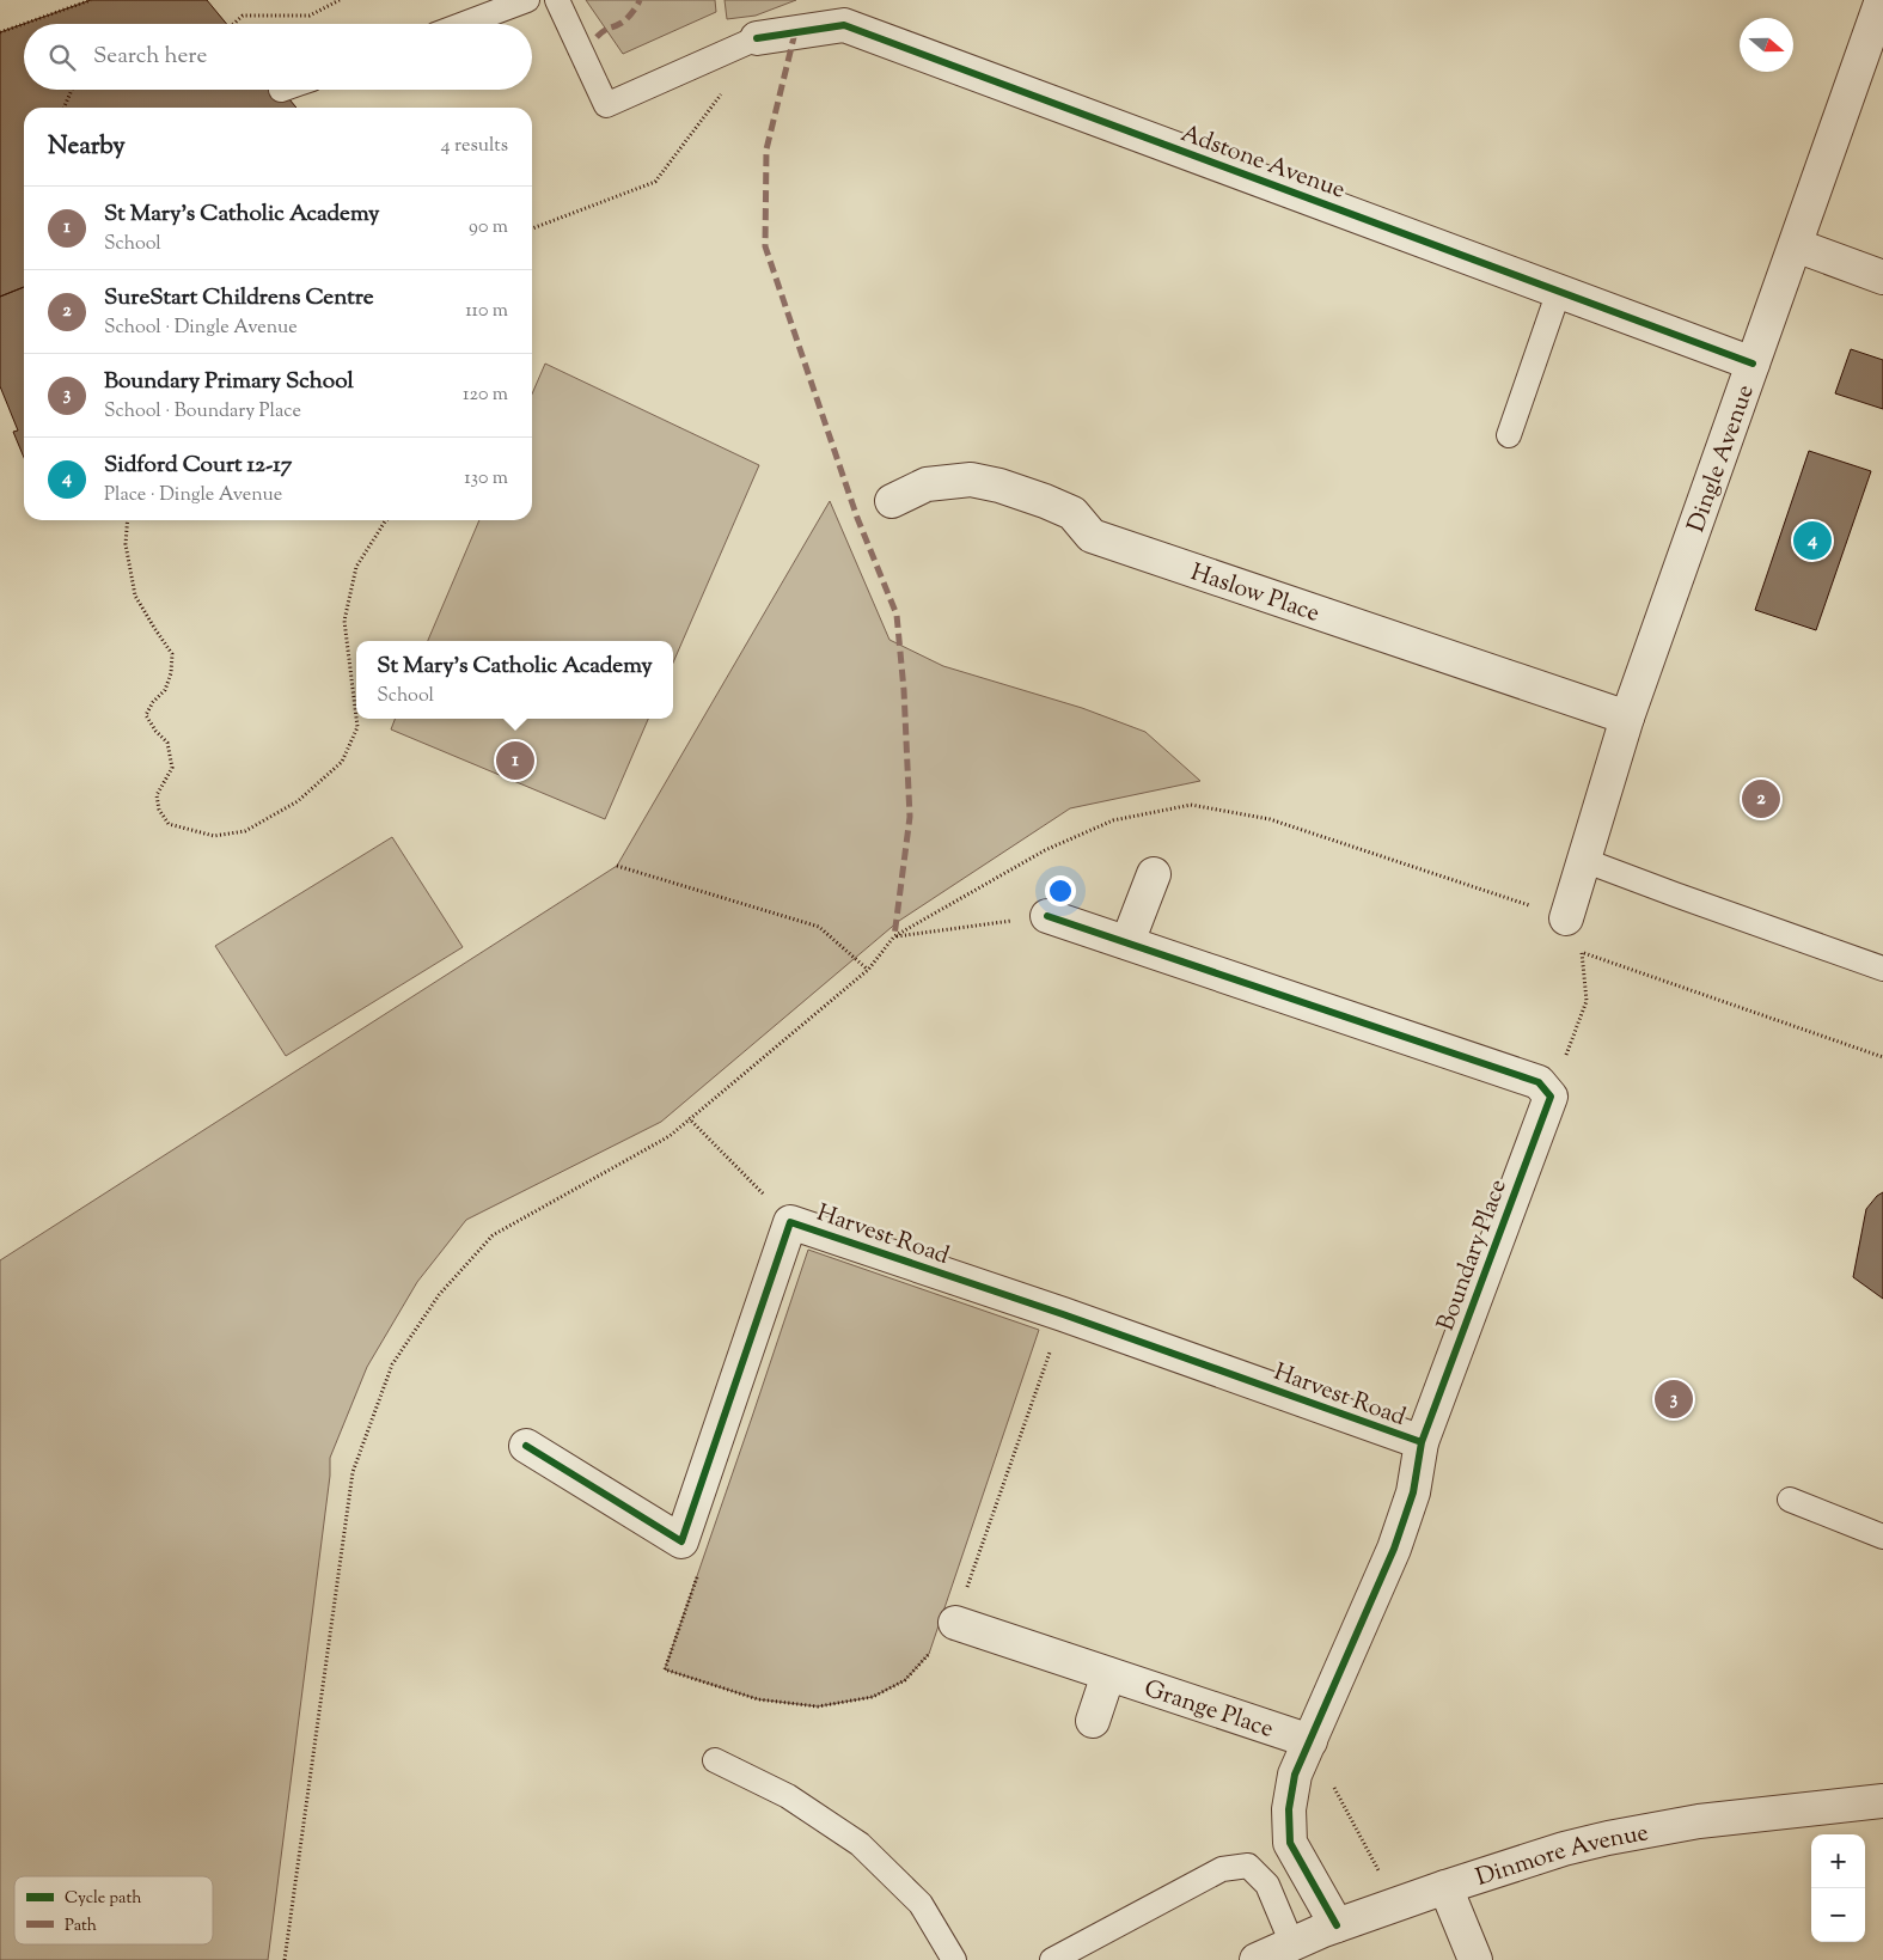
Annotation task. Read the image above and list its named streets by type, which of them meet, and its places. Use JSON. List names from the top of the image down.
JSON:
{
  "streets": {
    "street": [
      "Adstone Avenue",
      "Dingle Avenue",
      "Haslow Place",
      "Harvest Road",
      "Boundary Place",
      "Grange Place",
      "Dinmore Avenue"
    ]
  },
  "crossings": [
    ["Adstone Avenue", "Dingle Avenue"],
    ["Dingle Avenue", "Haslow Place"],
    ["Harvest Road", "Boundary Place"],
    ["Boundary Place", "Grange Place"],
    ["Boundary Place", "Dinmore Avenue"]
  ],
  "legend": ["Cycle path", "Path"],
  "north": "right",
  "page": {
    "search": "Search here",
    "heading": ["Nearby", "4 results"],
    "list": [
      {
        "mark": "1",
        "name": "St Mary's Catholic Academy",
        "note": "School",
        "value": "90 m"
      },
      {
        "mark": "2",
        "name": "SureStart Childrens Centre",
        "note": "School · Dingle Avenue",
        "value": "110 m"
      },
      {
        "mark": "3",
        "name": "Boundary Primary School",
        "note": "School · Boundary Place",
        "value": "120 m"
      },
      {
        "mark": "4",
        "name": "Sidford Court 12-17",
        "note": "Place · Dingle Avenue",
        "value": "130 m"
      }
    ],
    "pins": [
      "4",
      "1",
      "2",
      "3"
    ],
    "popup": ["St Mary's Catholic Academy", "School"],
    "map_buttons": ["+", "−"]
  }
}
